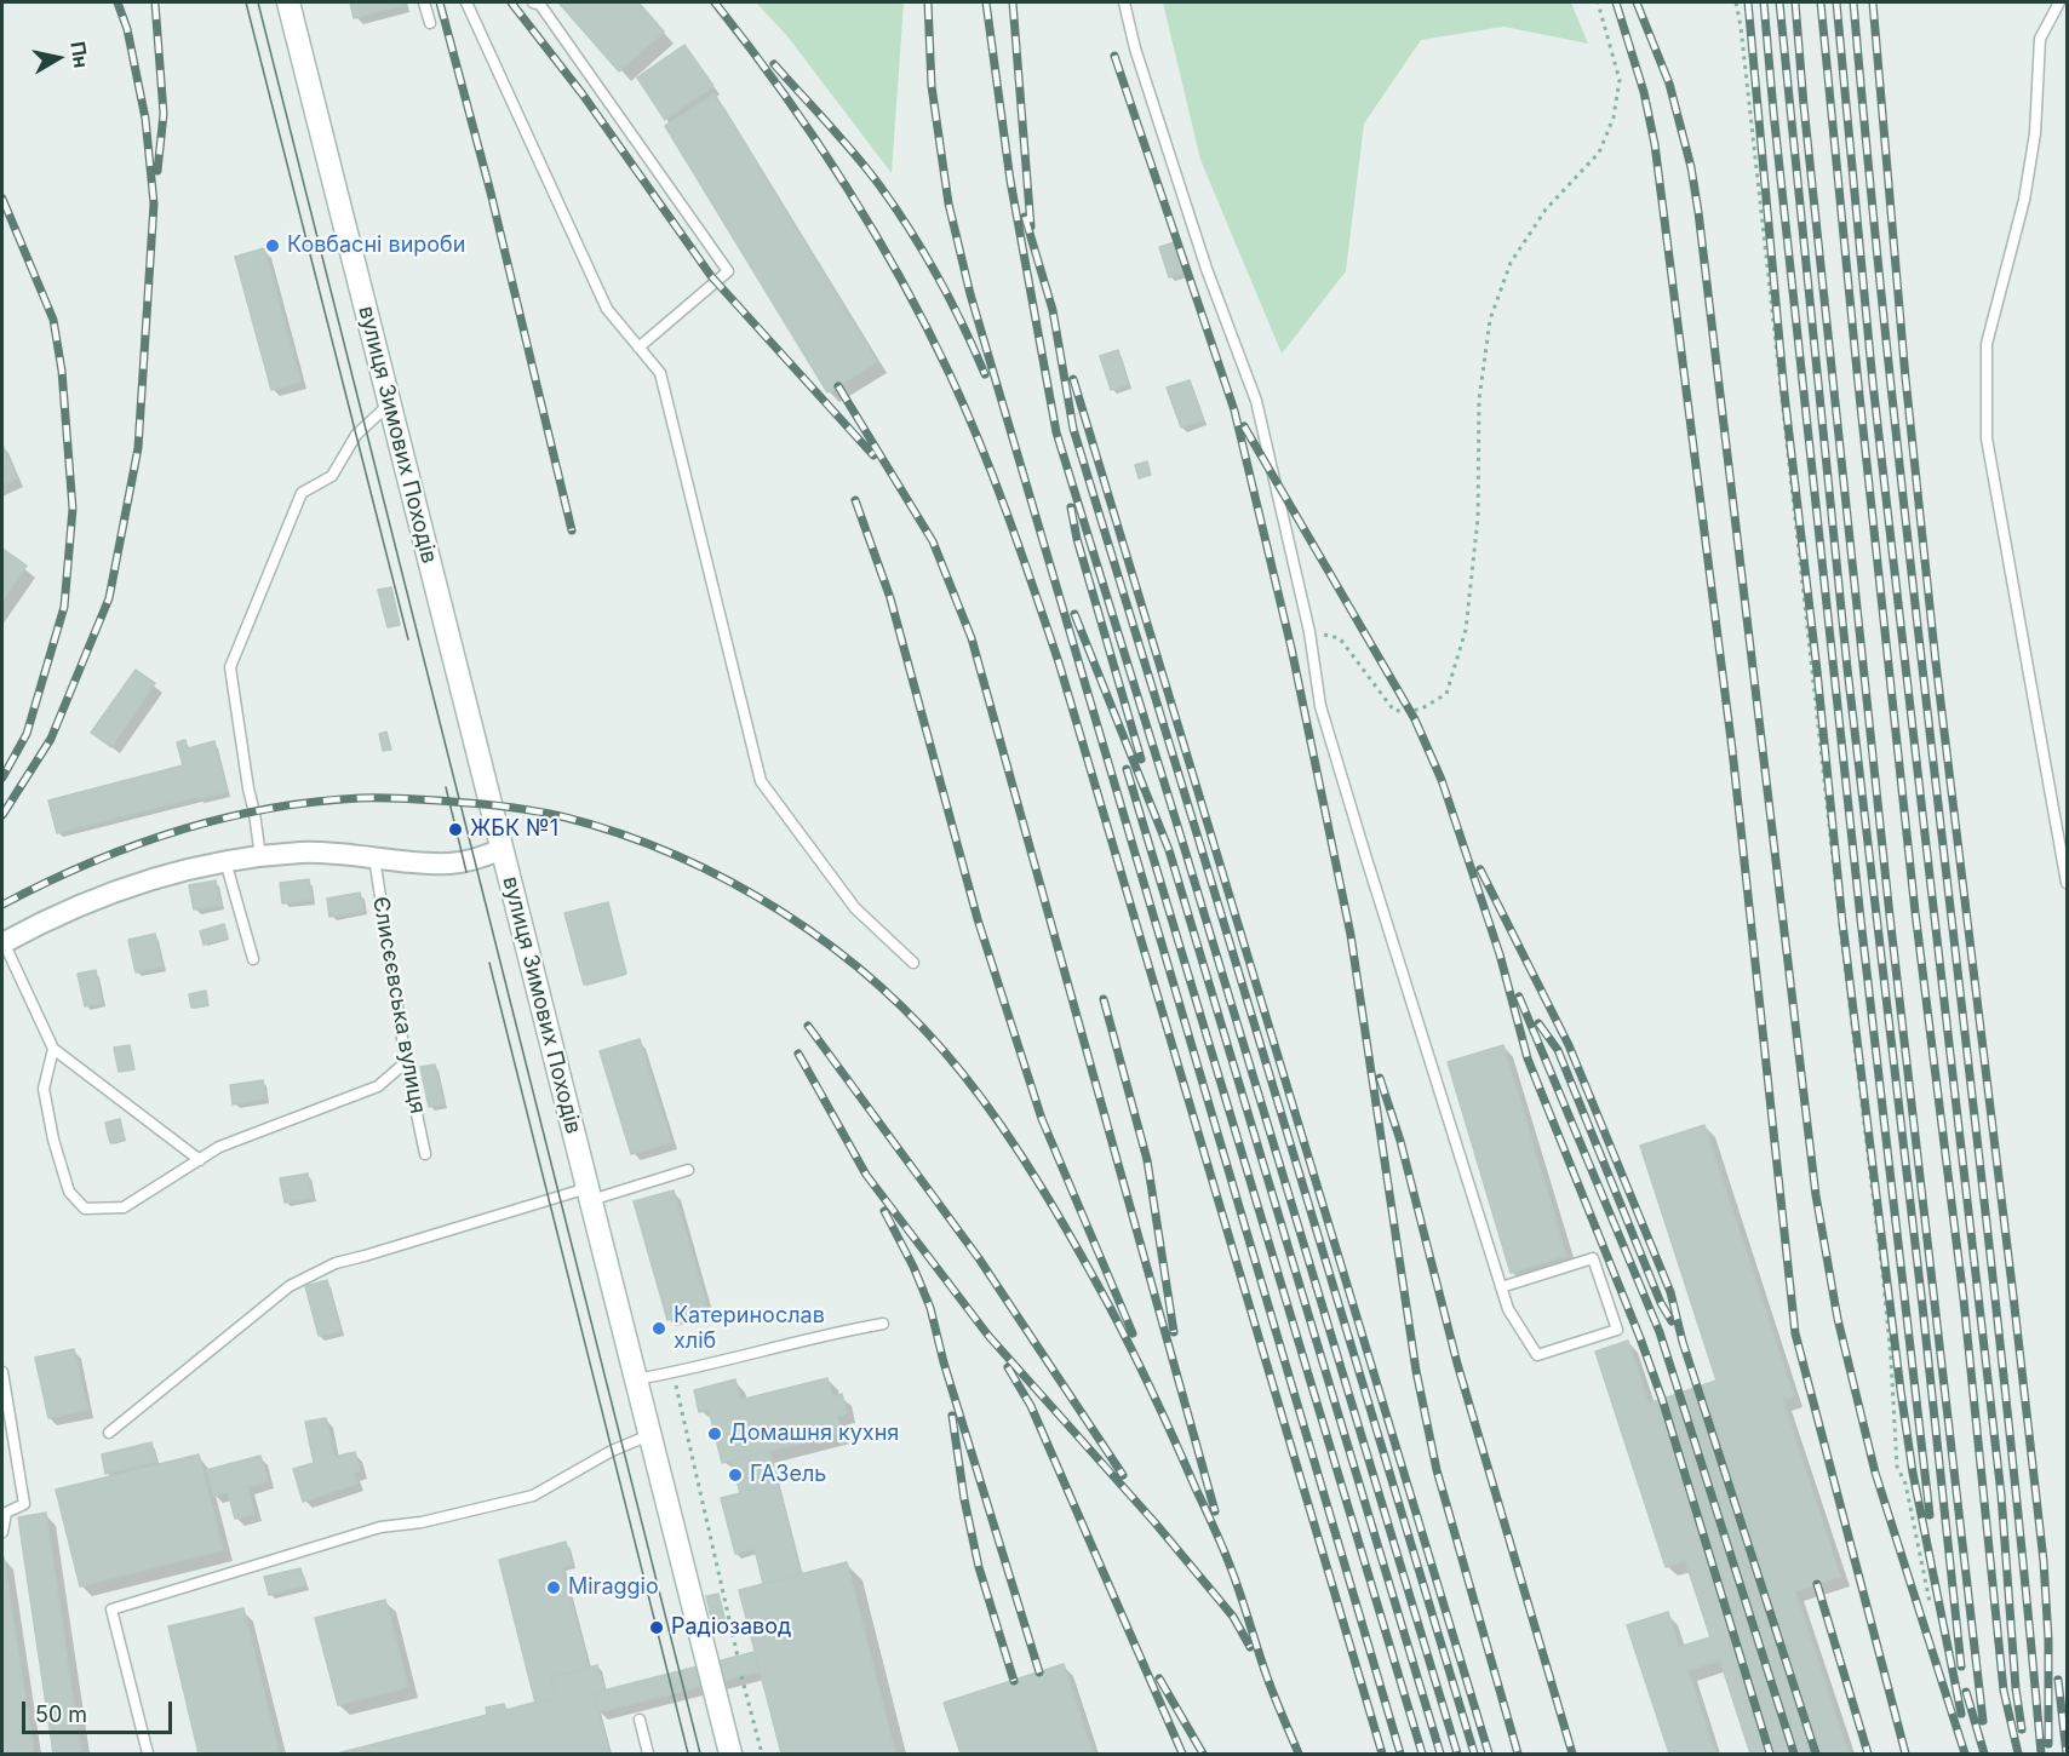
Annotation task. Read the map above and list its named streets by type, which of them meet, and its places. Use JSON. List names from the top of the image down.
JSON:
{
  "streets": {
    "main road": ["вулиця Зимових Походів"],
    "lane": ["Єлисєєвська вулиця"]
  },
  "places": [
    "Ковбасні вироби",
    "ЖБК №1",
    "Катеринослав хліб",
    "Домашня кухня",
    "ГАЗель",
    "Miraggio",
    "Радіозавод"
  ],
  "scale_bar": "50 m",
  "north": "right"
}
